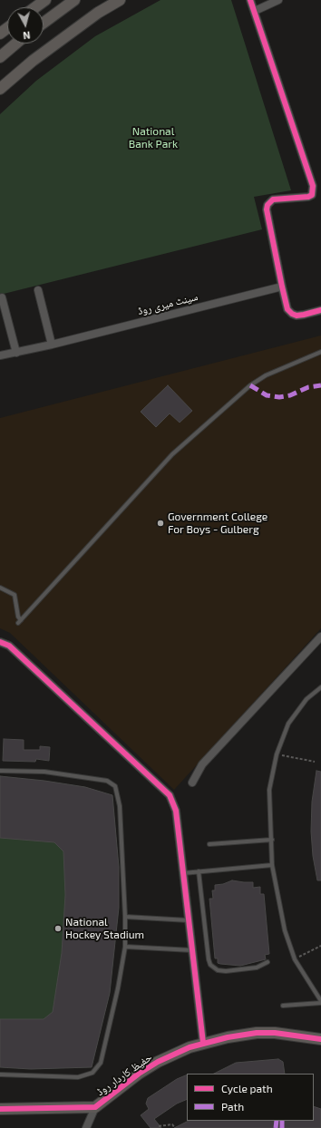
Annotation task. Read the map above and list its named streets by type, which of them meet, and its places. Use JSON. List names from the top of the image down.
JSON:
{
  "streets": {
    "street": ["سینٹ میری روڈ", "حفیظ کاردار روڈ"]
  },
  "parks": ["National Bank Park"],
  "places": ["Government College For Boys - Gulberg", "National Hockey Stadium"],
  "legend": ["Cycle path", "Path"],
  "north": "bottom"
}
